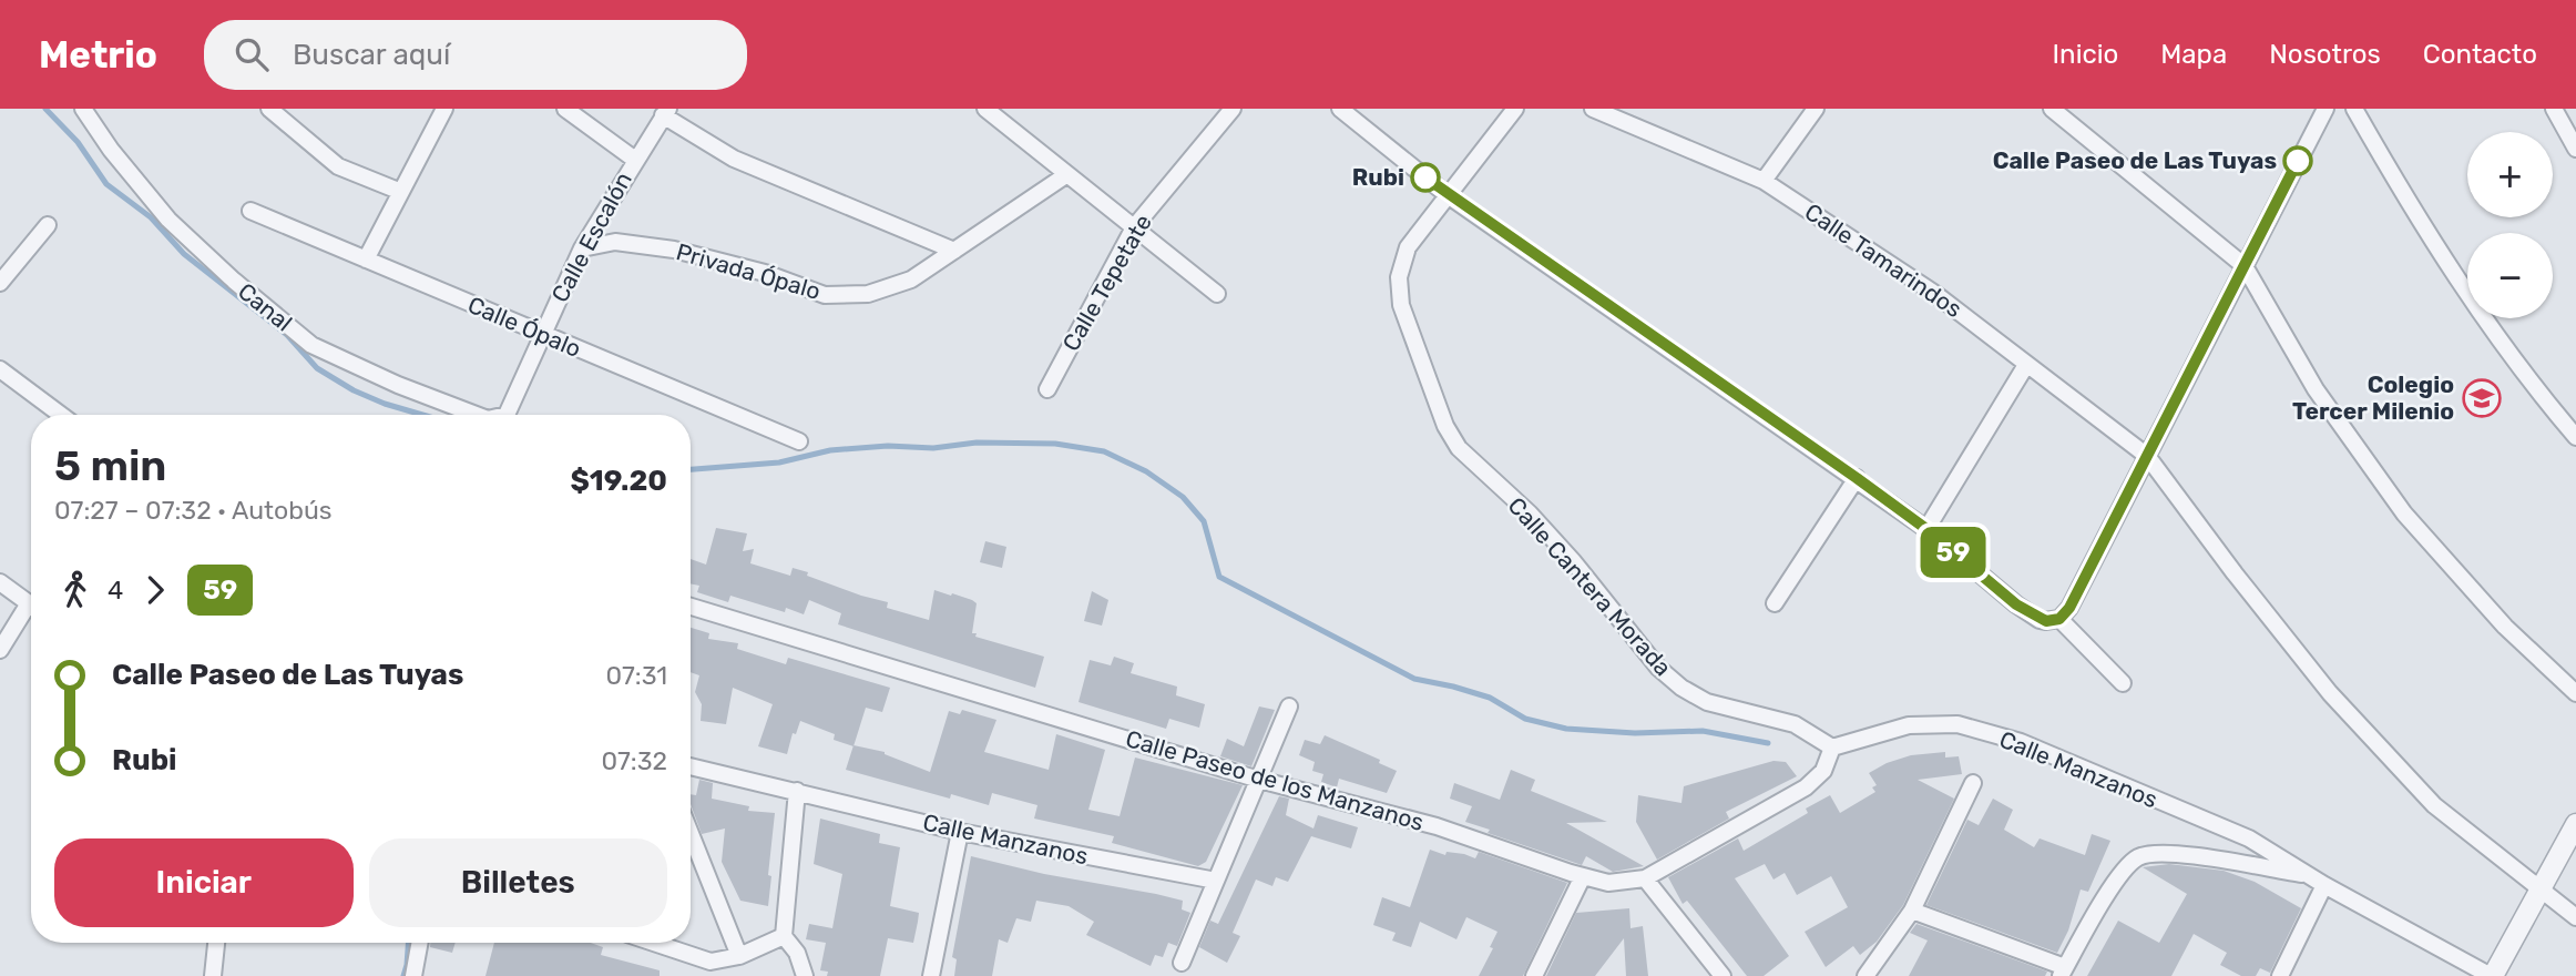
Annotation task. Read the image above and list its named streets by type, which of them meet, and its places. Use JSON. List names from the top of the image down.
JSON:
{
  "streets": {
    "street": [
      "Calle Escalón",
      "Calle Tamarindos",
      "Privada Ópalo",
      "Calle Tepetate",
      "Canal",
      "Calle Ópalo",
      "Calle Cantera Morada",
      "Calle Manzanos",
      "Calle Paseo de los Manzanos"
    ]
  },
  "crossings": [
    ["Calle Escalón", "Privada Ópalo"],
    ["Calle Escalón", "Calle Ópalo"],
    ["Calle Cantera Morada", "Calle Manzanos"],
    ["Calle Cantera Morada", "Calle Paseo de los Manzanos"],
    ["Calle Manzanos", "Calle Paseo de los Manzanos"]
  ],
  "places": {
    "other": ["Calle Paseo de Las Tuyas", "Rubi"],
    "school or university": ["Colegio Tercer Milenio"]
  },
  "lines": ["bus line 59"],
  "page": {
    "header": "Metrio",
    "search": "Buscar aquí",
    "nav": [
      "Inicio",
      "Mapa",
      "Nosotros",
      "Contacto"
    ],
    "on_map": "59",
    "map_buttons": ["+", "−"],
    "heading": ["5 min", "07:27 – 07:32 · Autobús", "$19.20"],
    "legs": ["4", "59"],
    "list": [
      {
        "name": "Calle Paseo de Las Tuyas",
        "value": "07:31"
      },
      {
        "name": "Rubi",
        "value": "07:32"
      }
    ],
    "buttons": ["Iniciar", "Billetes"]
  }
}
